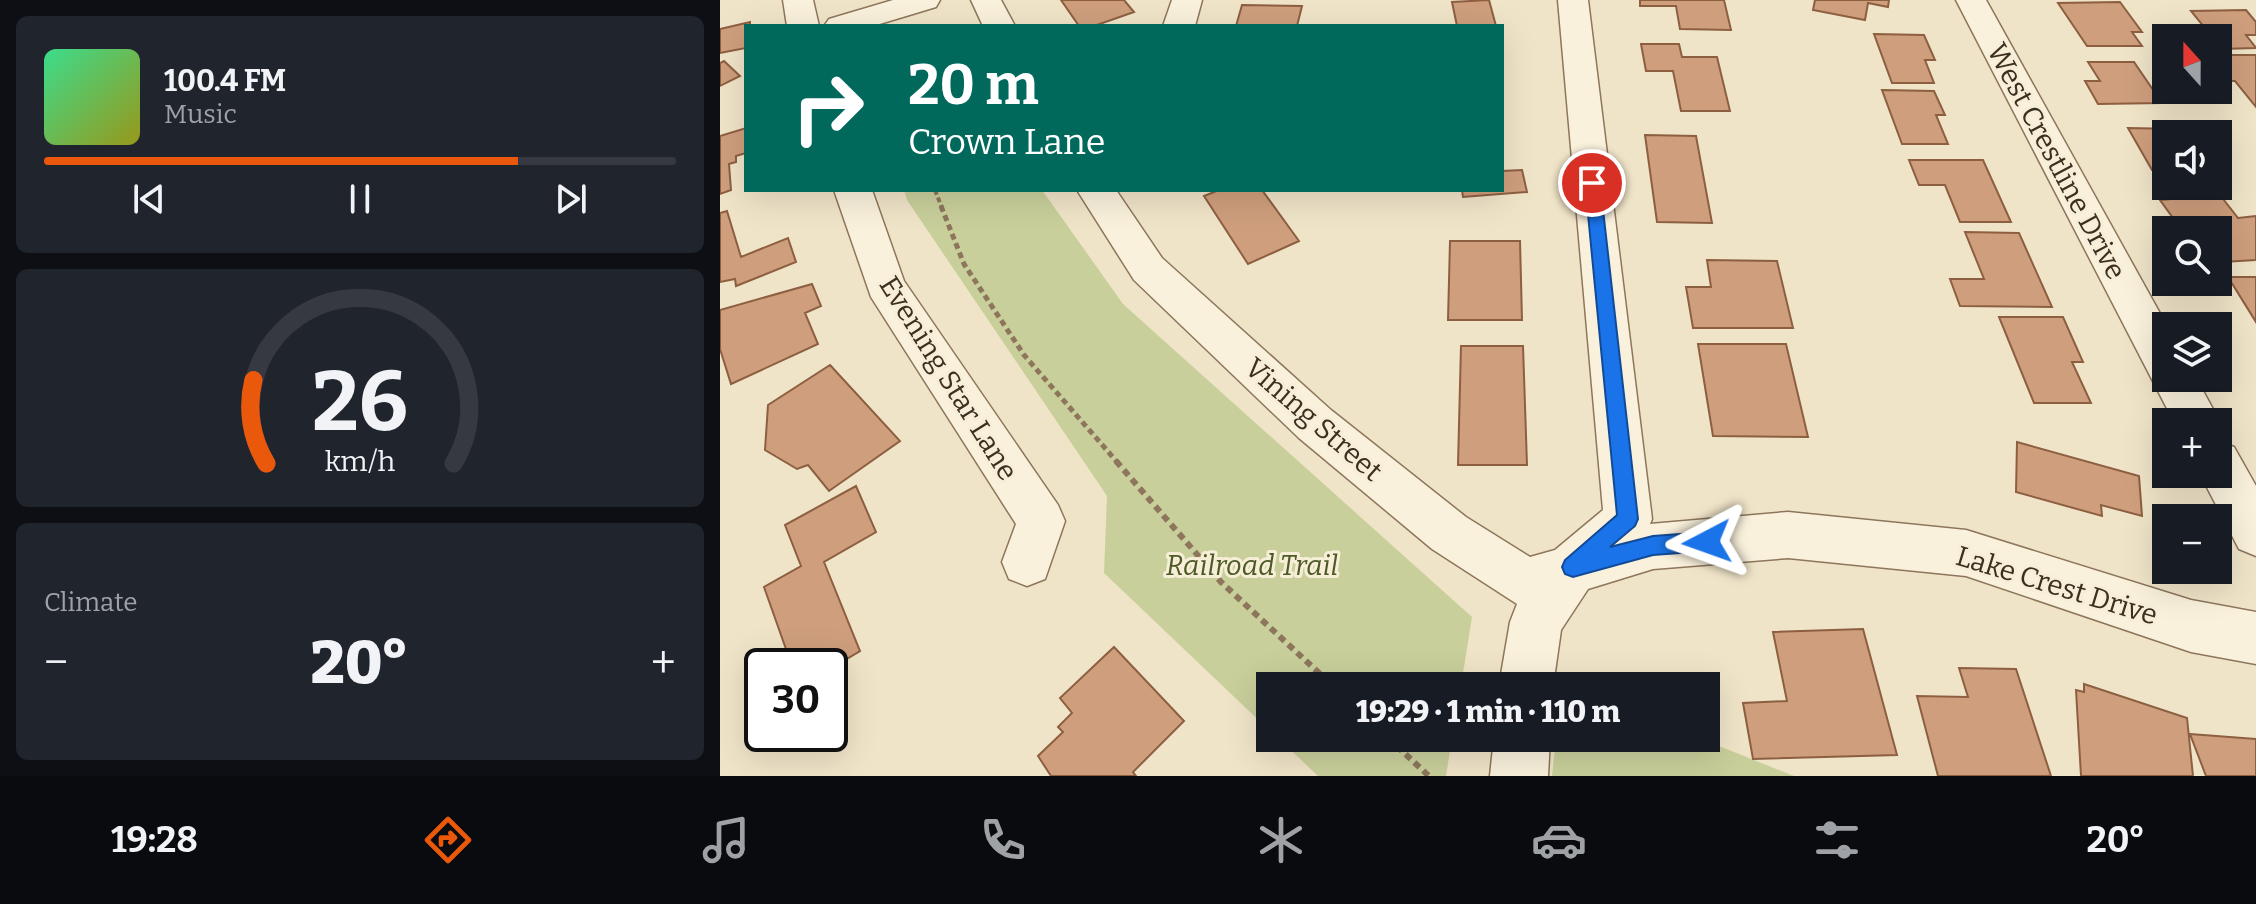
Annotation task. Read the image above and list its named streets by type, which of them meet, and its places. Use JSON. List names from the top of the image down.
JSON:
{
  "streets": {
    "street": [
      "West Crestline Drive",
      "Evening Star Lane",
      "Vining Street",
      "Lake Crest Drive"
    ]
  },
  "crossings": [
    ["Vining Street", "Lake Crest Drive"]
  ],
  "parks": ["Railroad Trail"],
  "north": "top",
  "page": {
    "map_buttons": ["+", "−"],
    "turn": ["20 m", "Crown Lane"],
    "song": ["100.4 FM", "Music"],
    "tile": "Climate",
    "heat": ["−", "20°", "+"],
    "limit": "30",
    "trip": "19:29 · 1 min · 110 m",
    "tabs": ["19:28", "20°"],
    "gauge": ["26", "km/h"]
  }
}
